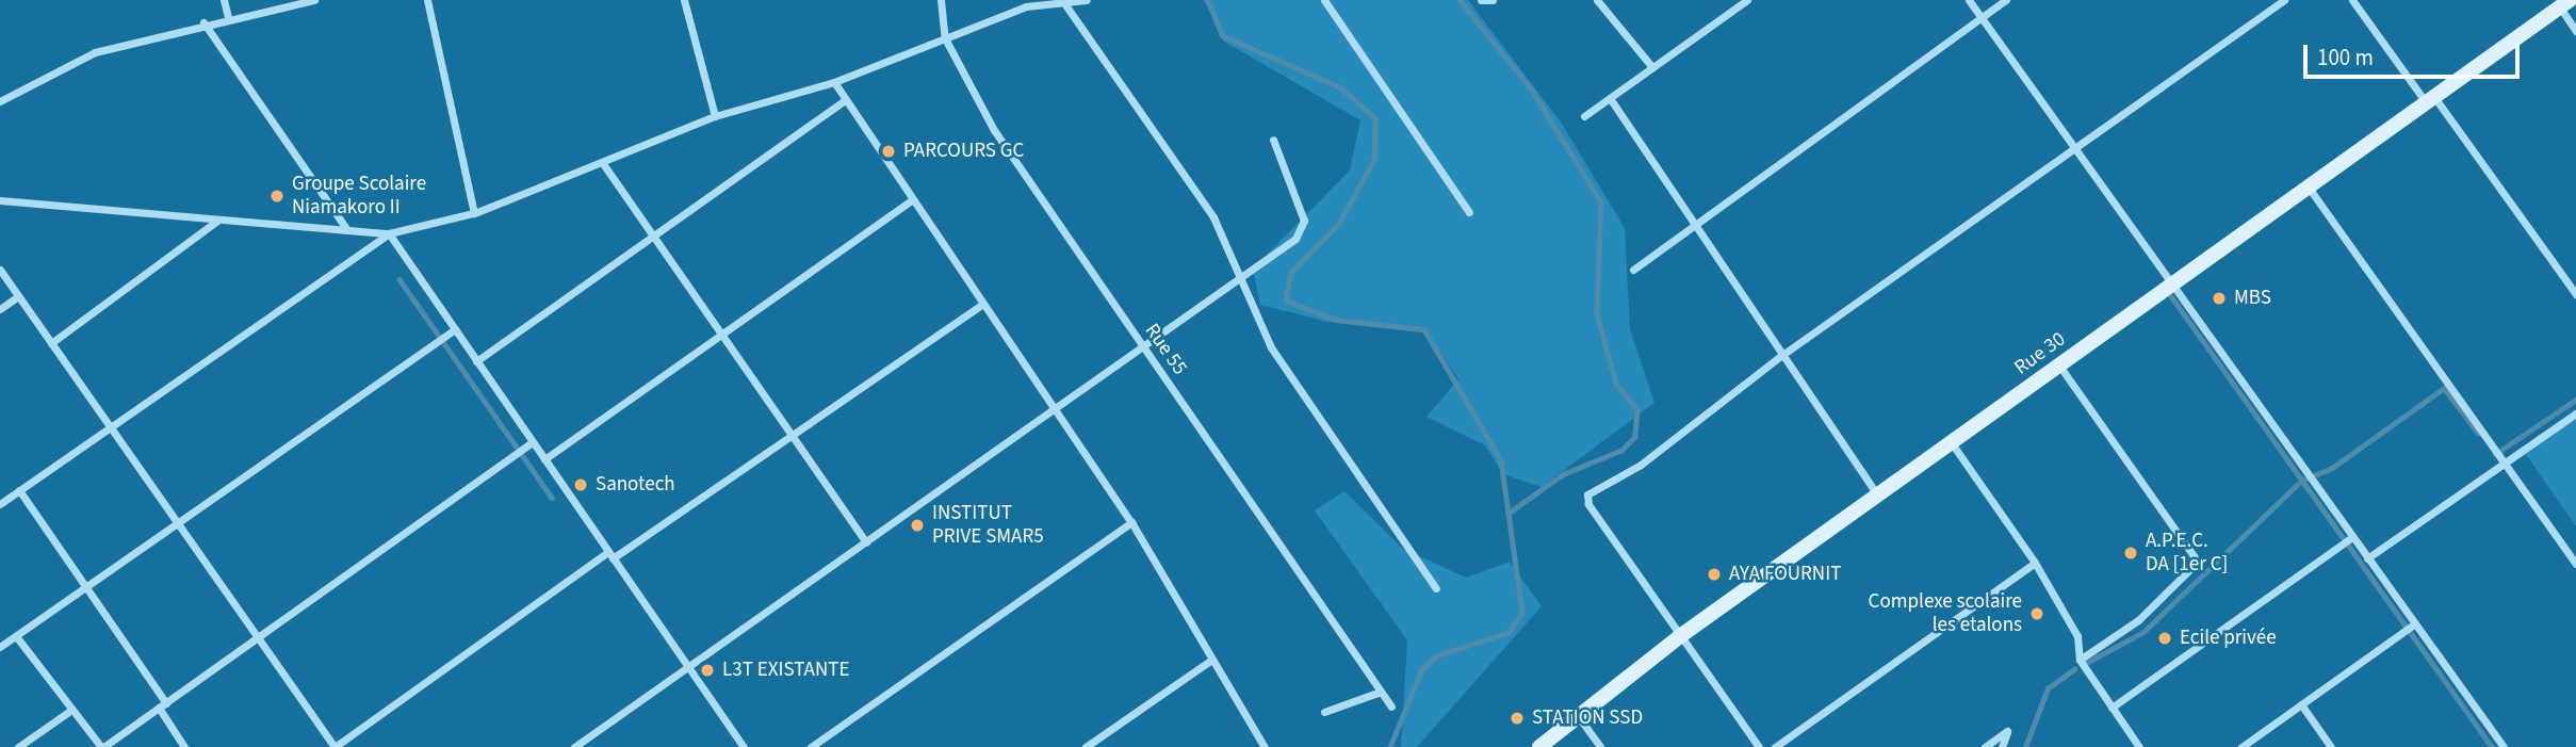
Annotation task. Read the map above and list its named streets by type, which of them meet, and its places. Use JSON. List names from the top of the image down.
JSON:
{
  "streets": {
    "main road": ["Rue 30"],
    "street": ["Rue 55"]
  },
  "places": [
    "PARCOURS GC",
    "Groupe Scolaire Niamakoro II",
    "MBS",
    "Sanotech",
    "INSTITUT PRIVE SMAR5",
    "A.P.E.C. DA [1er C]",
    "AYA FOURNIT",
    "Complexe scolaire les etalons",
    "Ecile privée",
    "L3T EXISTANTE",
    "STATION SSD"
  ],
  "scale_bar": "100 m"
}
